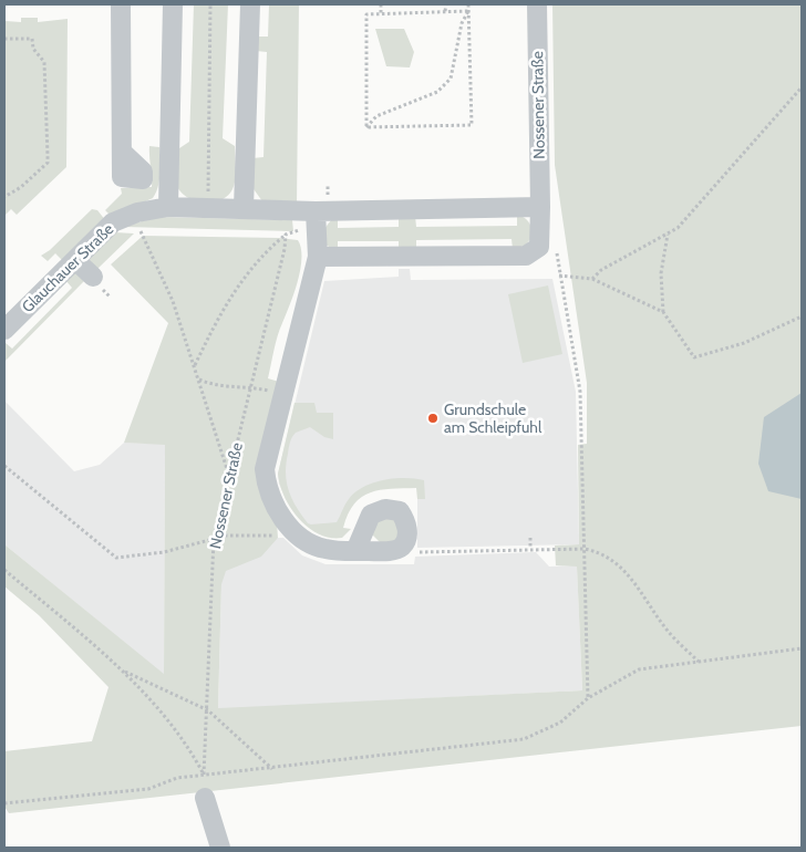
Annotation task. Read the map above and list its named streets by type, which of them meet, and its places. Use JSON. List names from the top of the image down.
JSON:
{
  "streets": {
    "street": ["Nossener Straße", "Glauchauer Straße"]
  },
  "places": ["Grundschule am Schleipfuhl"]
}
